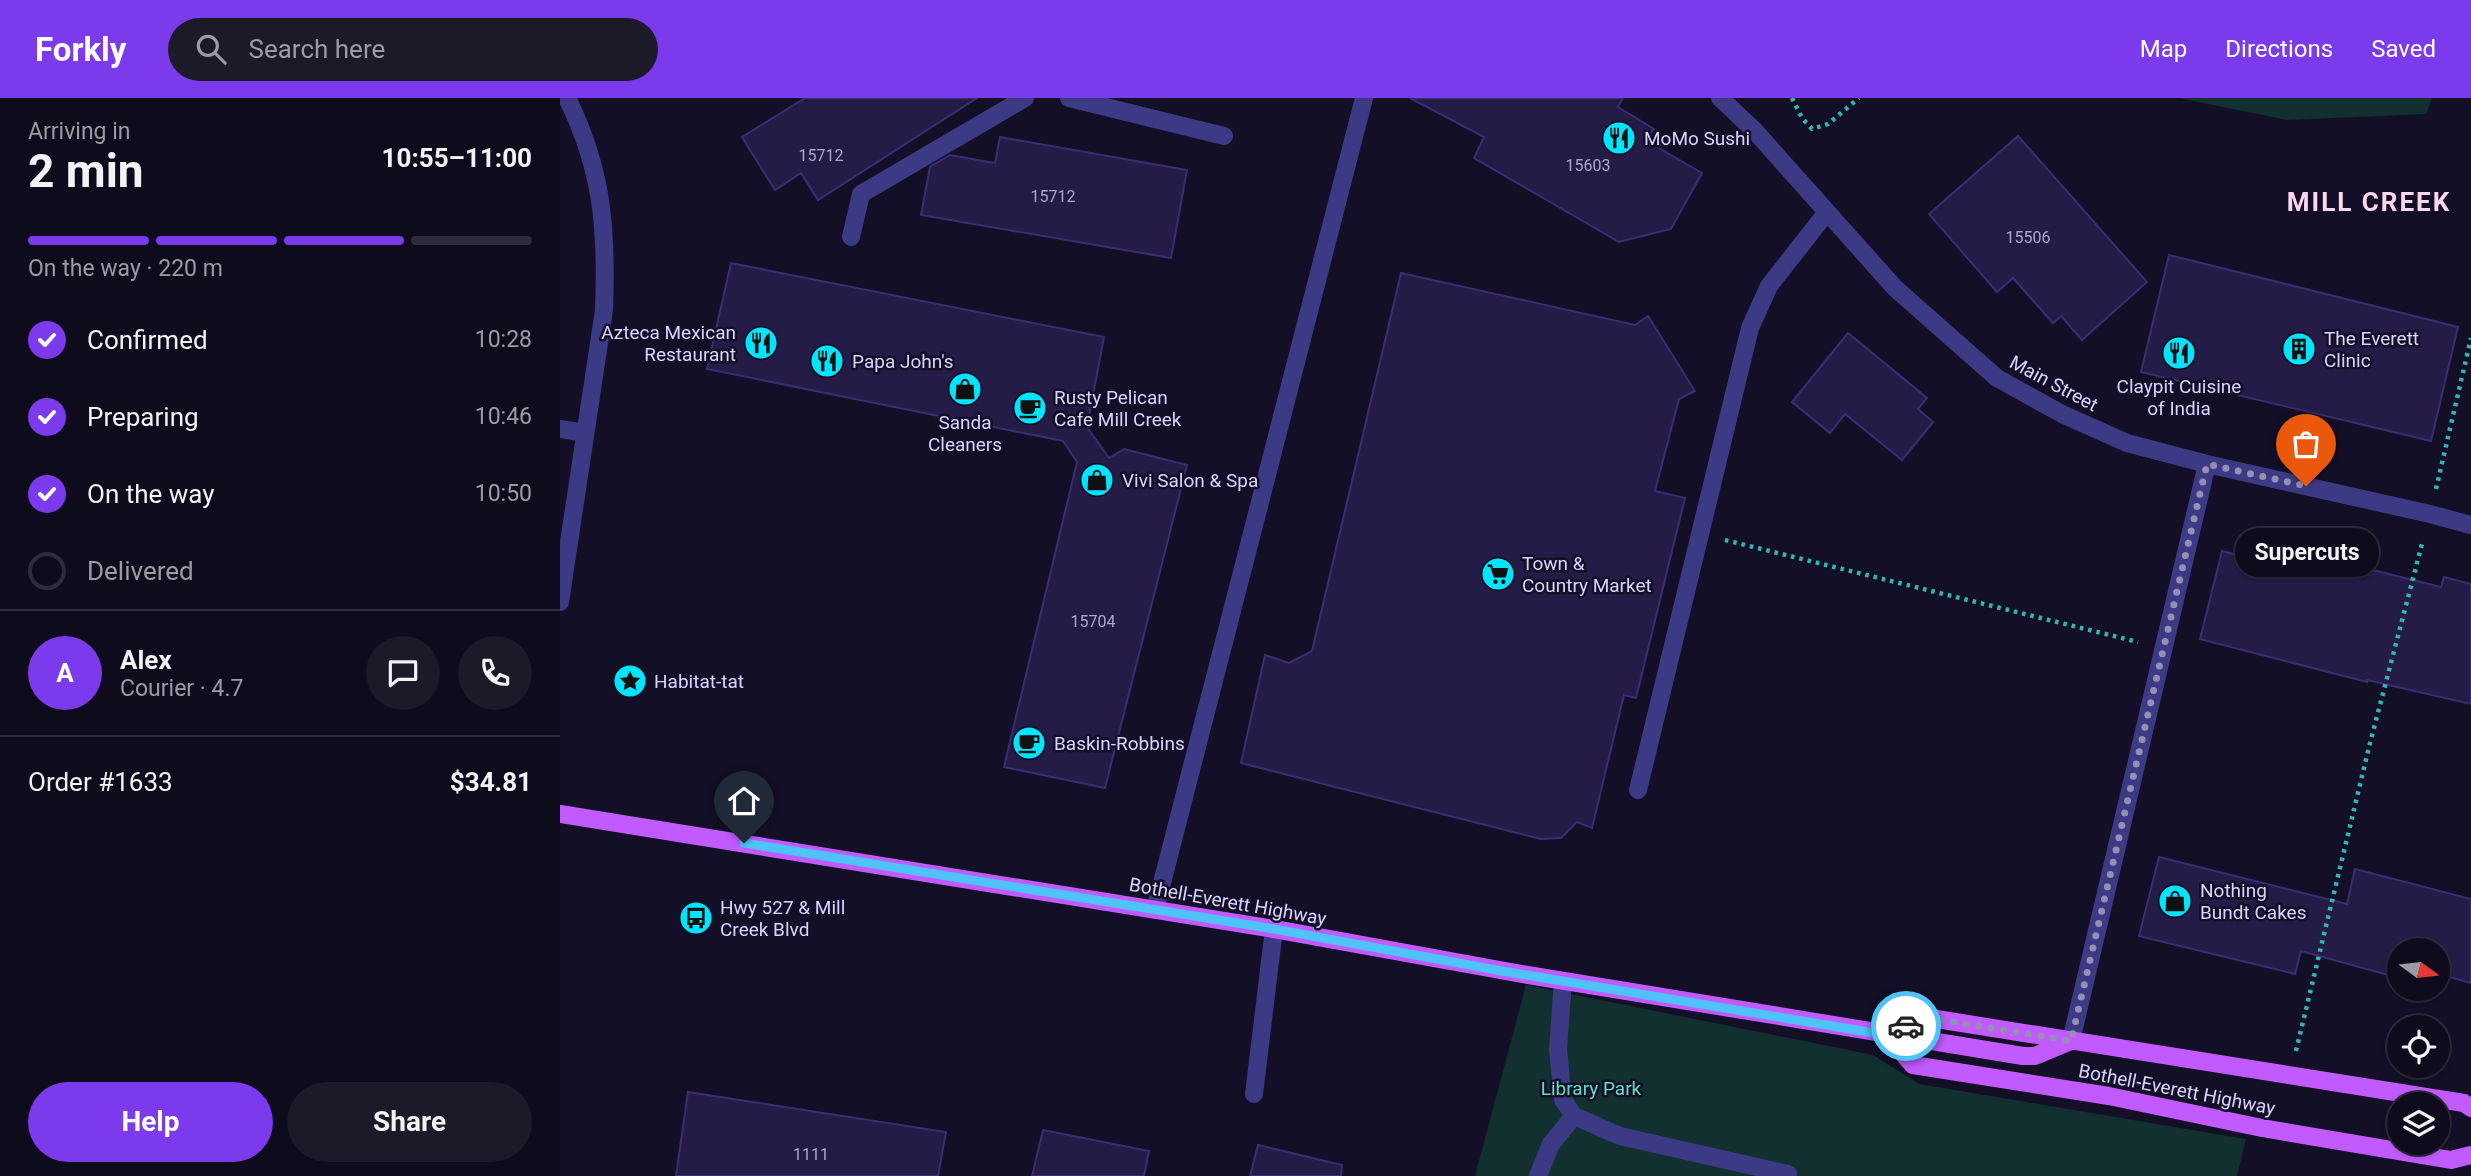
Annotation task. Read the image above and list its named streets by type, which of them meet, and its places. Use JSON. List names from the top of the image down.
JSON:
{
  "streets": {
    "main road": ["Bothell-Everett Highway"],
    "street": ["Main Street"]
  },
  "districts": ["MILL CREEK"],
  "parks": ["Library Park"],
  "places": {
    "restaurant": [
      "MoMo Sushi",
      "Azteca Mexican Restaurant",
      "Claypit Cuisine of India",
      "Papa John's"
    ],
    "building": ["The Everett Clinic"],
    "shop": ["Sanda Cleaners", "Vivi Salon & Spa", "Nothing Bundt Cakes"],
    "cafe": ["Rusty Pelican Cafe Mill Creek", "Baskin-Robbins"],
    "other": ["Supercuts"],
    "supermarket": ["Town & Country Market"],
    "place": ["Habitat-tat"],
    "bus stop": ["Hwy 527 & Mill Creek Blvd"]
  },
  "house_numbers": [
    "15712",
    "15603",
    "15712",
    "15506",
    "15704",
    "1111"
  ],
  "north": "right",
  "page": {
    "header": "Forkly",
    "search": "Search here",
    "nav": ["Map", "Directions", "Saved"],
    "heading": ["2 min", "Arriving in", "10:55–11:00"],
    "panel": [
      "Alex",
      "Courier · 4.7",
      "Order #1633",
      "$34.81"
    ],
    "bar": "On the way · 220 m",
    "list": [
      ["Confirmed", "10:28"],
      ["Preparing", "10:46"],
      ["On the way", "10:50"],
      "Delivered"
    ],
    "bubble": "Supercuts",
    "round": "A",
    "buttons": ["Help", "Share"]
  }
}
